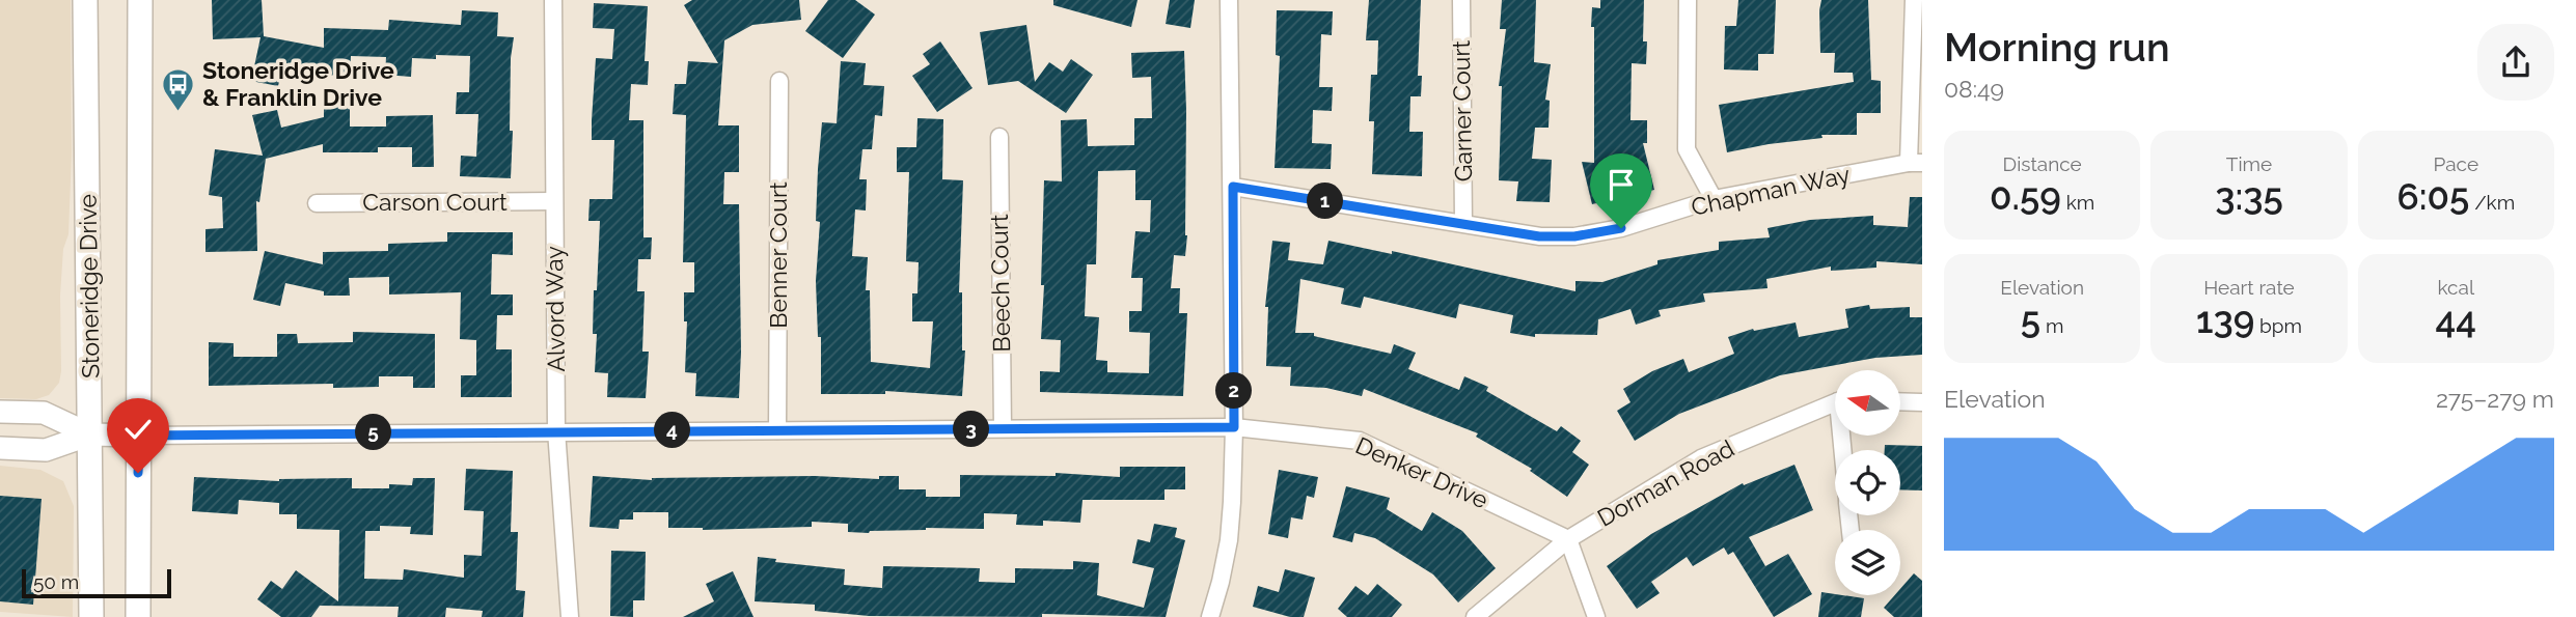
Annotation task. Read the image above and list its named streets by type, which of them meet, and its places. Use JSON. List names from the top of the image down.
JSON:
{
  "streets": {
    "main road": ["Stoneridge Drive"],
    "street": [
      "Garner Court",
      "Chapman Way",
      "Carson Court",
      "Benner Court",
      "Beech Court",
      "Alvord Way",
      "Denker Drive",
      "Dorman Road"
    ]
  },
  "crossings": [
    ["Garner Court", "Chapman Way"],
    ["Carson Court", "Alvord Way"],
    ["Benner Court", "Denker Drive"],
    ["Beech Court", "Denker Drive"],
    ["Stoneridge Drive", "Denker Drive"],
    ["Alvord Way", "Denker Drive"],
    ["Denker Drive", "Dorman Road"]
  ],
  "places": {
    "bus stop": ["Stoneridge Drive & Franklin Drive"]
  },
  "scale_bar": "50 m",
  "north": "left",
  "page": {
    "heading": ["Morning run", "08:49"],
    "stats": [
      ["Distance", "0.59 km"],
      ["Time", "3:35"],
      ["Pace", "6:05 /km"],
      ["Elevation", "5 m"],
      ["Heart rate", "139 bpm"],
      ["kcal", "44"]
    ],
    "pins": [
      "1",
      "2",
      "3",
      "4",
      "5"
    ],
    "chart": ["Elevation", "275–279 m"],
    "scale": "50 m"
  }
}
